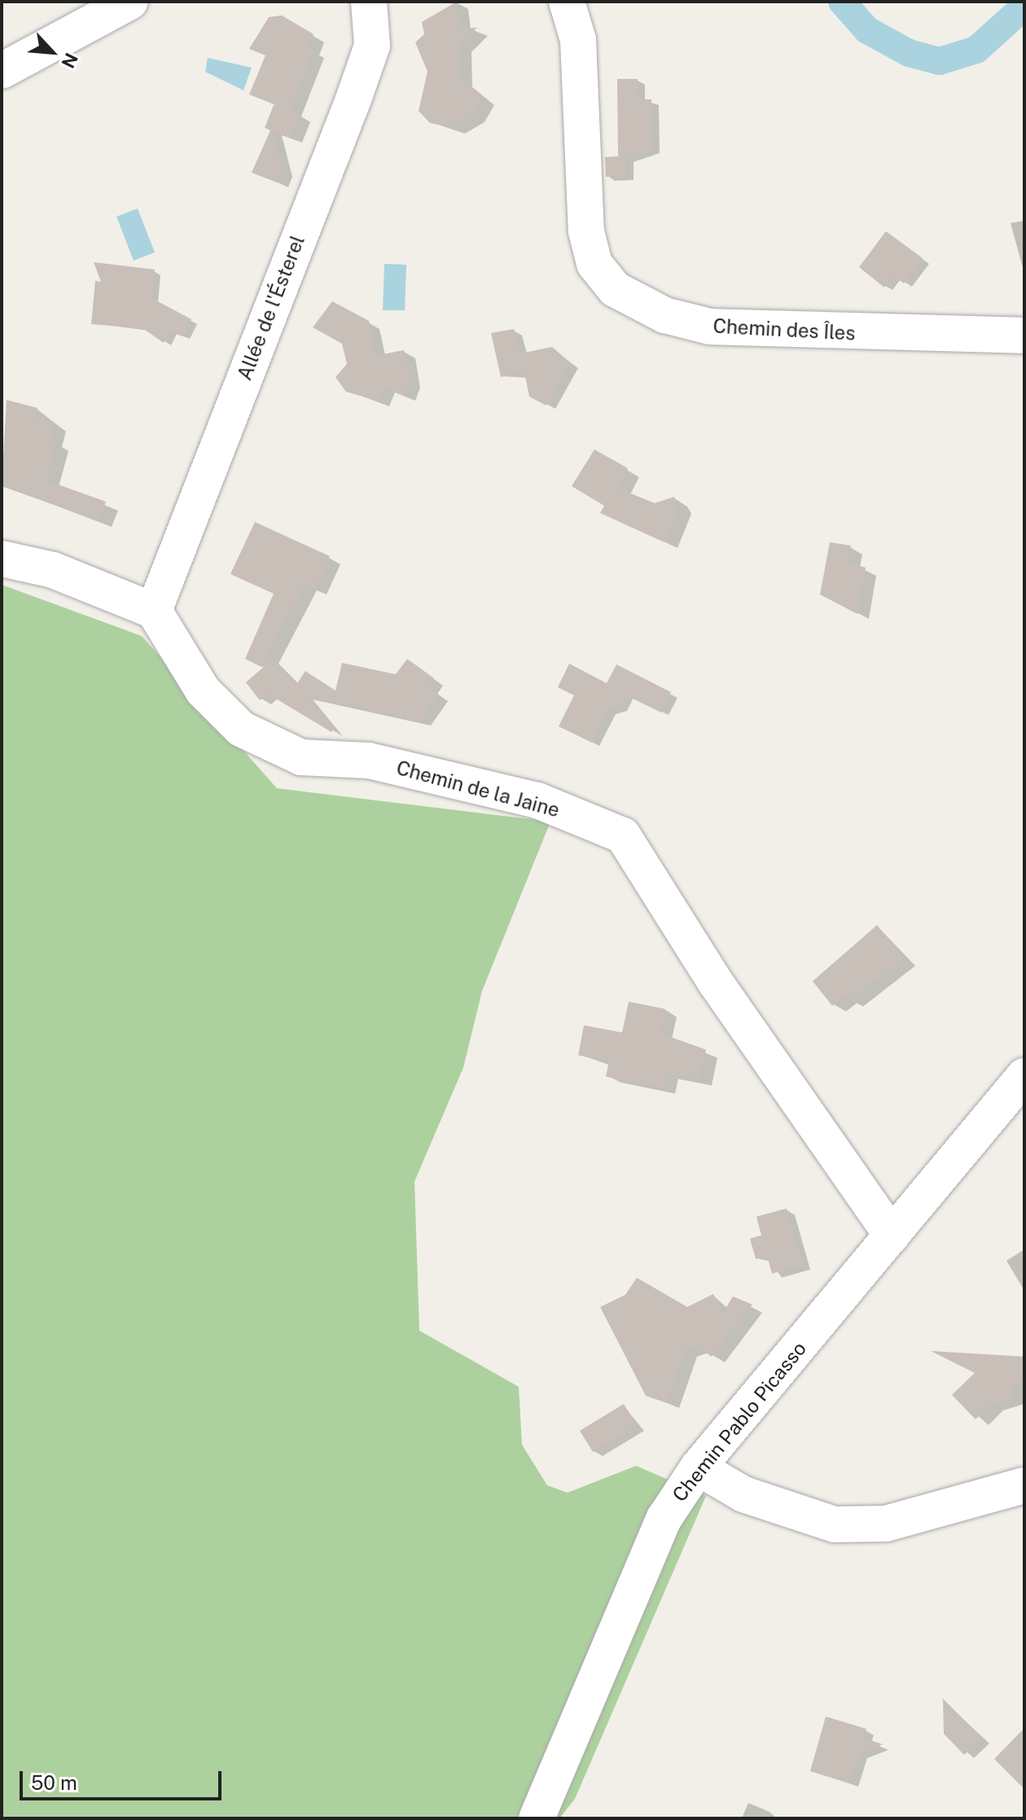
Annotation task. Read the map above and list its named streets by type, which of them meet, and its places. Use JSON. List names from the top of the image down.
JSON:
{
  "streets": {
    "street": [
      "Allée de l'Ésterel",
      "Chemin des Îles",
      "Chemin de la Jaine",
      "Chemin Pablo Picasso"
    ]
  },
  "crossings": [
    ["Allée de l'Ésterel", "Chemin de la Jaine"],
    ["Chemin de la Jaine", "Chemin Pablo Picasso"]
  ],
  "scale_bar": "50 m",
  "north": "bottom right"
}
